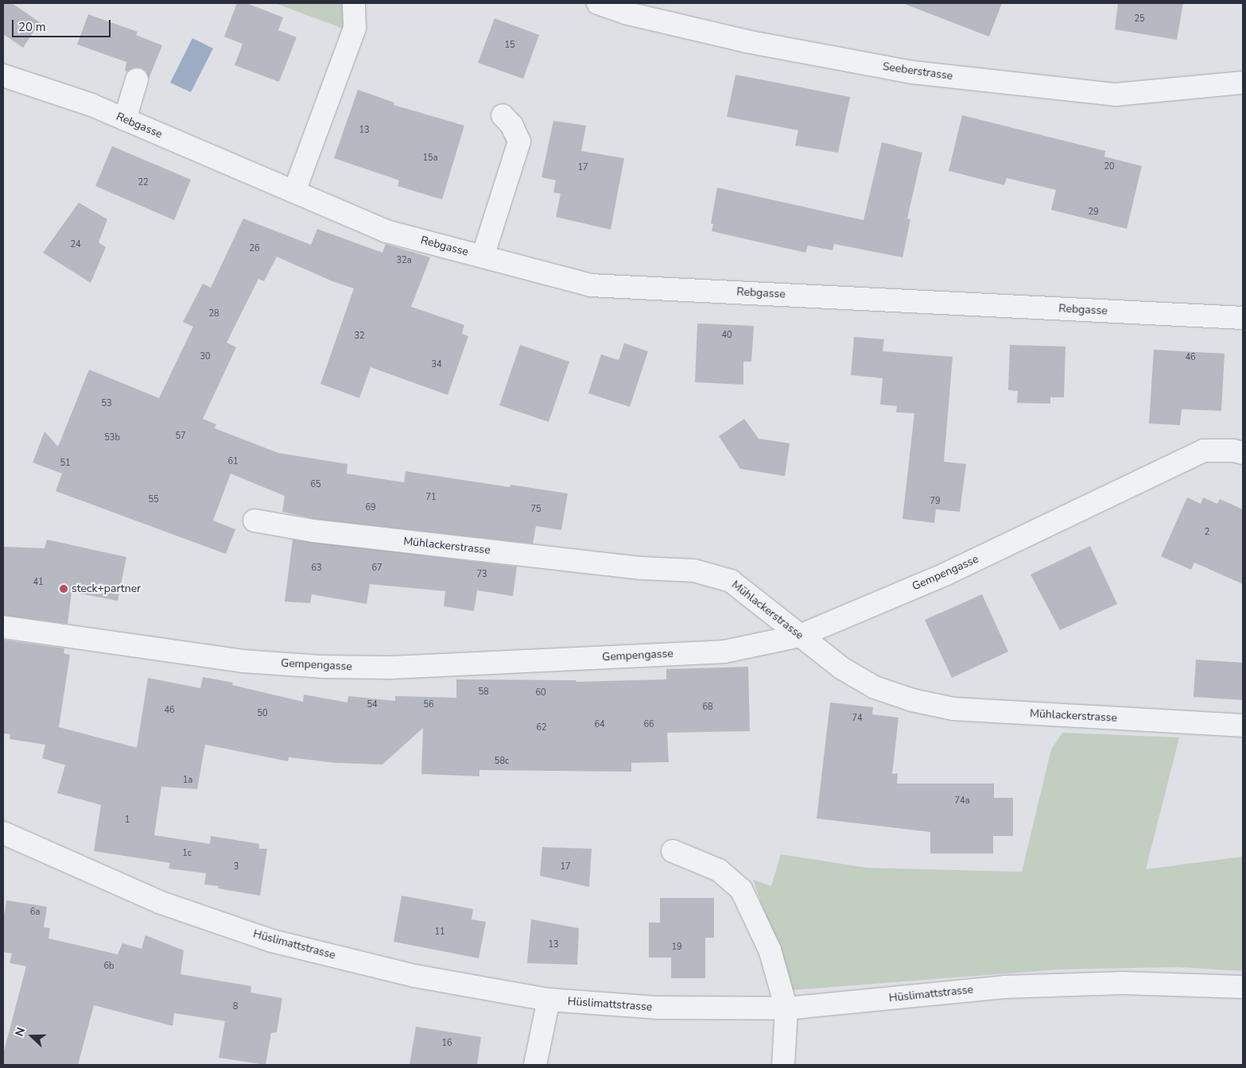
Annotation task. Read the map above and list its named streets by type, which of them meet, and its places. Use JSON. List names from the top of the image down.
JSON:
{
  "streets": {
    "street": [
      "Seeberstrasse",
      "Rebgasse",
      "Mühlackerstrasse",
      "Gempengasse",
      "Hüslimattstrasse"
    ]
  },
  "crossings": [
    ["Mühlackerstrasse", "Gempengasse"]
  ],
  "places": ["steck+partner"],
  "house_numbers": [
    "25",
    "15",
    "13",
    "15a",
    "20",
    "17",
    "22",
    "29",
    "24",
    "26",
    "32a",
    "28",
    "40",
    "32",
    "30",
    "46",
    "34",
    "53",
    "57",
    "53b",
    "61",
    "51",
    "65",
    "71",
    "55",
    "79",
    "69",
    "75",
    "2",
    "63",
    "67",
    "73",
    "41",
    "58",
    "60",
    "54",
    "56",
    "68",
    "46",
    "50",
    "74",
    "64",
    "66",
    "62",
    "58c",
    "1a",
    "74a",
    "1",
    "1c",
    "3",
    "17",
    "6a",
    "11",
    "13",
    "19",
    "6b",
    "8",
    "16"
  ],
  "scale_bar": "20 m",
  "north": "left"
}
